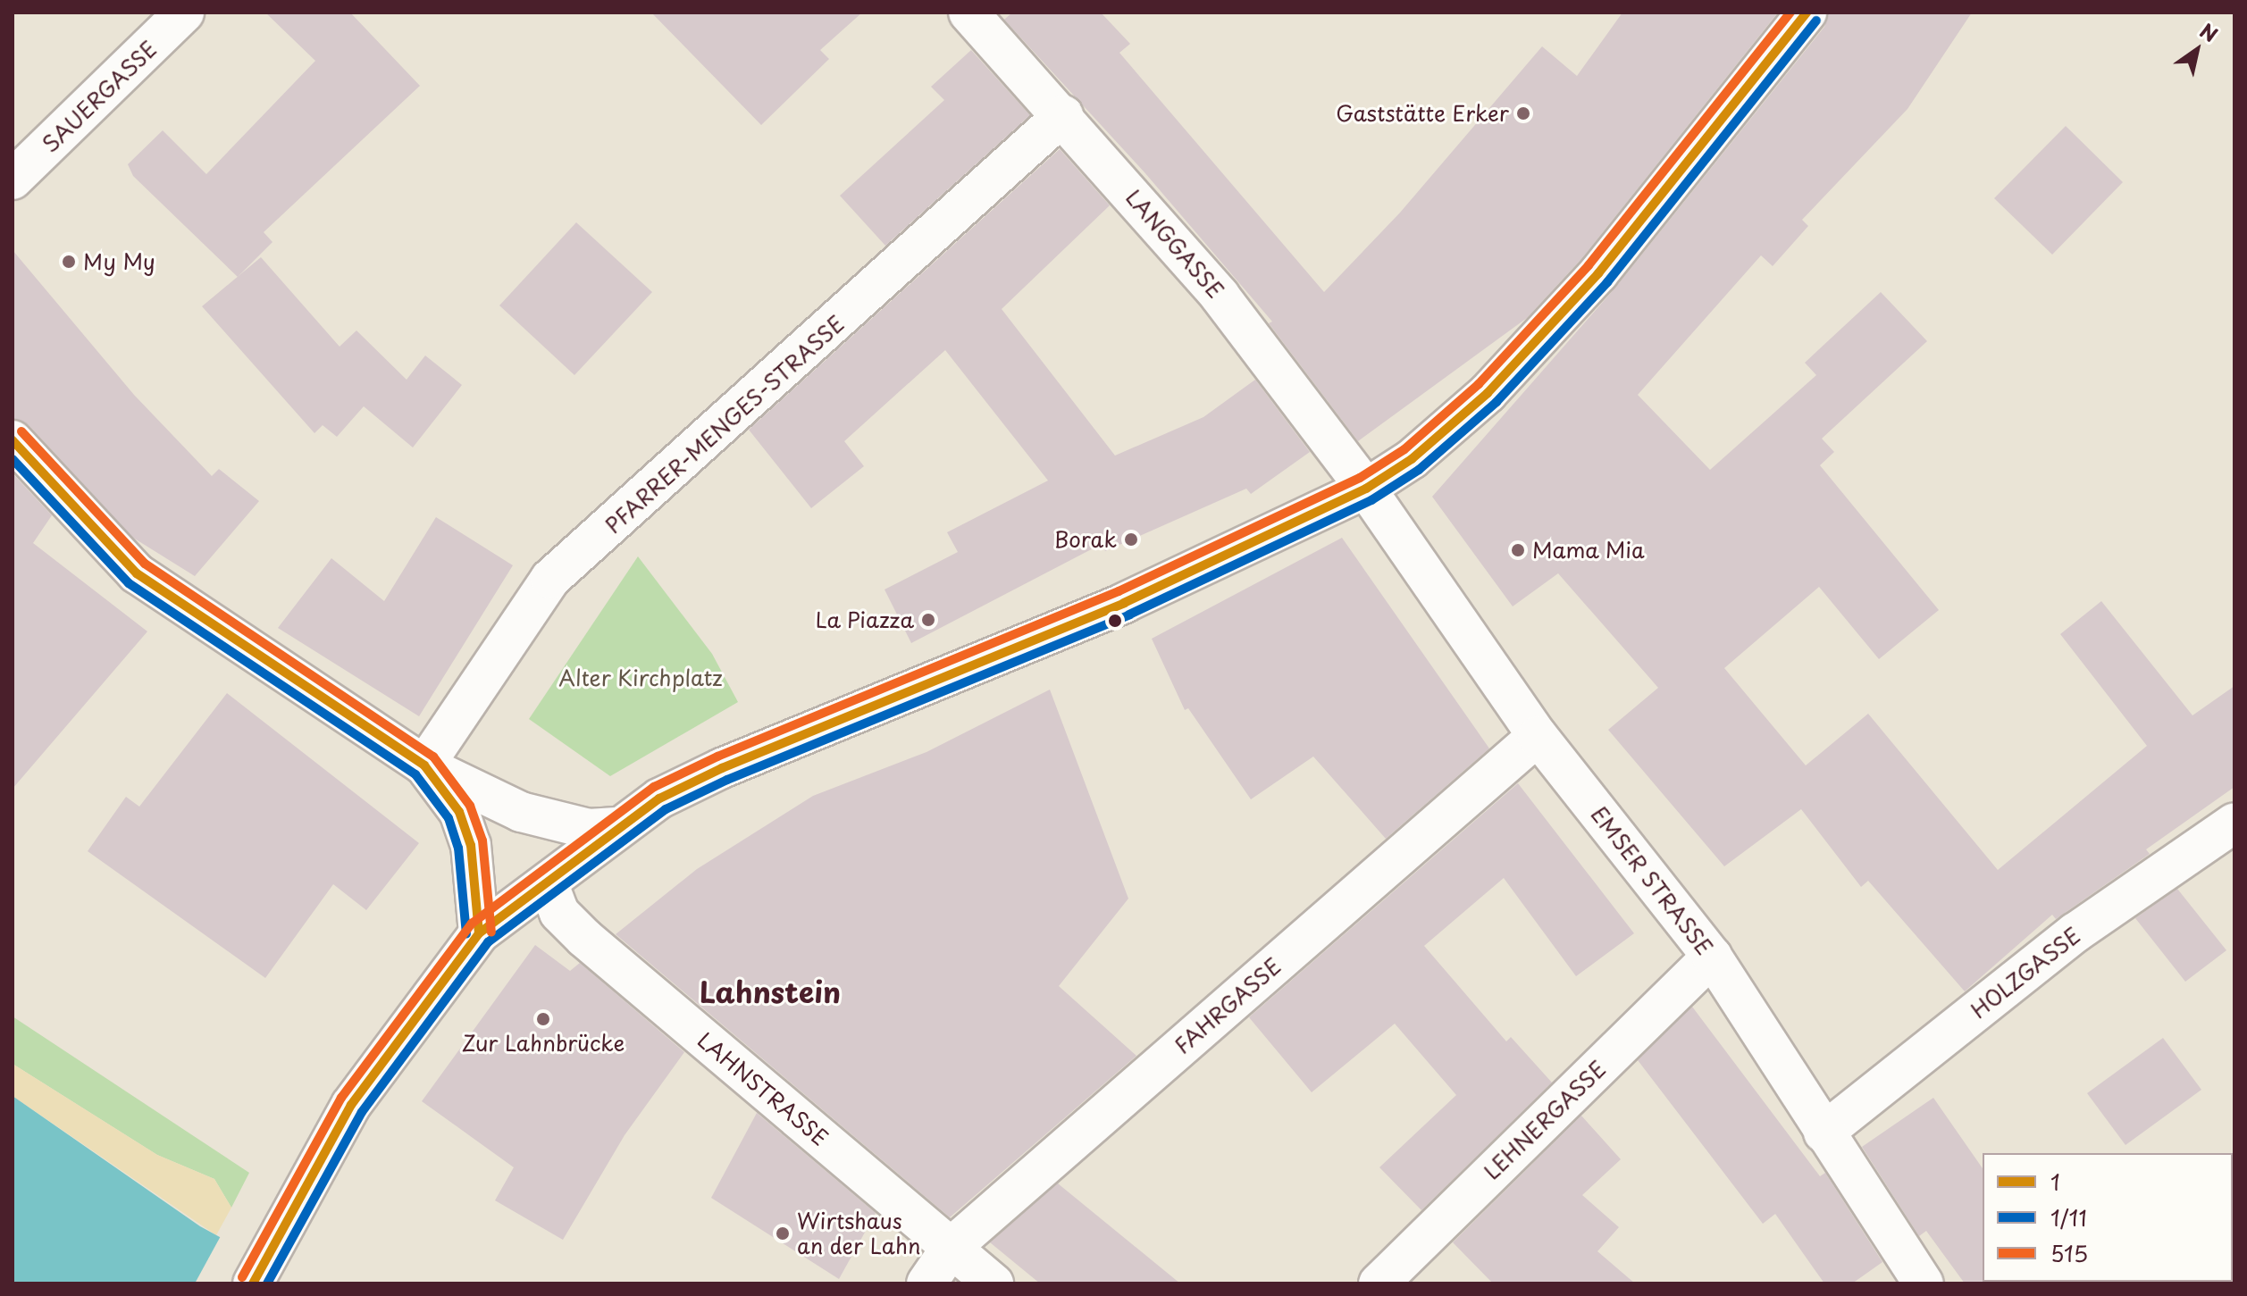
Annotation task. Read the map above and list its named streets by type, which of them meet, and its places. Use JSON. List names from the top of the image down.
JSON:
{
  "streets": {
    "street": [
      "SAUERGASSE",
      "LANGGASSE",
      "PFARRER-MENGES-STRASSE",
      "EMSER STRASSE",
      "HOLZGASSE",
      "FAHRGASSE",
      "LAHNSTRASSE",
      "LEHNERGASSE"
    ]
  },
  "crossings": [
    ["LANGGASSE", "PFARRER-MENGES-STRASSE"],
    ["LANGGASSE", "EMSER STRASSE"],
    ["EMSER STRASSE", "HOLZGASSE"],
    ["EMSER STRASSE", "FAHRGASSE"],
    ["EMSER STRASSE", "LEHNERGASSE"],
    ["FAHRGASSE", "LAHNSTRASSE"]
  ],
  "districts": ["Lahnstein"],
  "parks": ["Alter Kirchplatz"],
  "places": [
    "Gaststätte Erker",
    "My My",
    "Borak",
    "Mama Mia",
    "La Piazza",
    "Zur Lahnbrücke",
    "Wirtshaus an der Lahn"
  ],
  "lines": ["transit line 1", "transit line 515", "transit line 1/11"],
  "legend": ["1", "1/11", "515"],
  "north": "top right"
}
